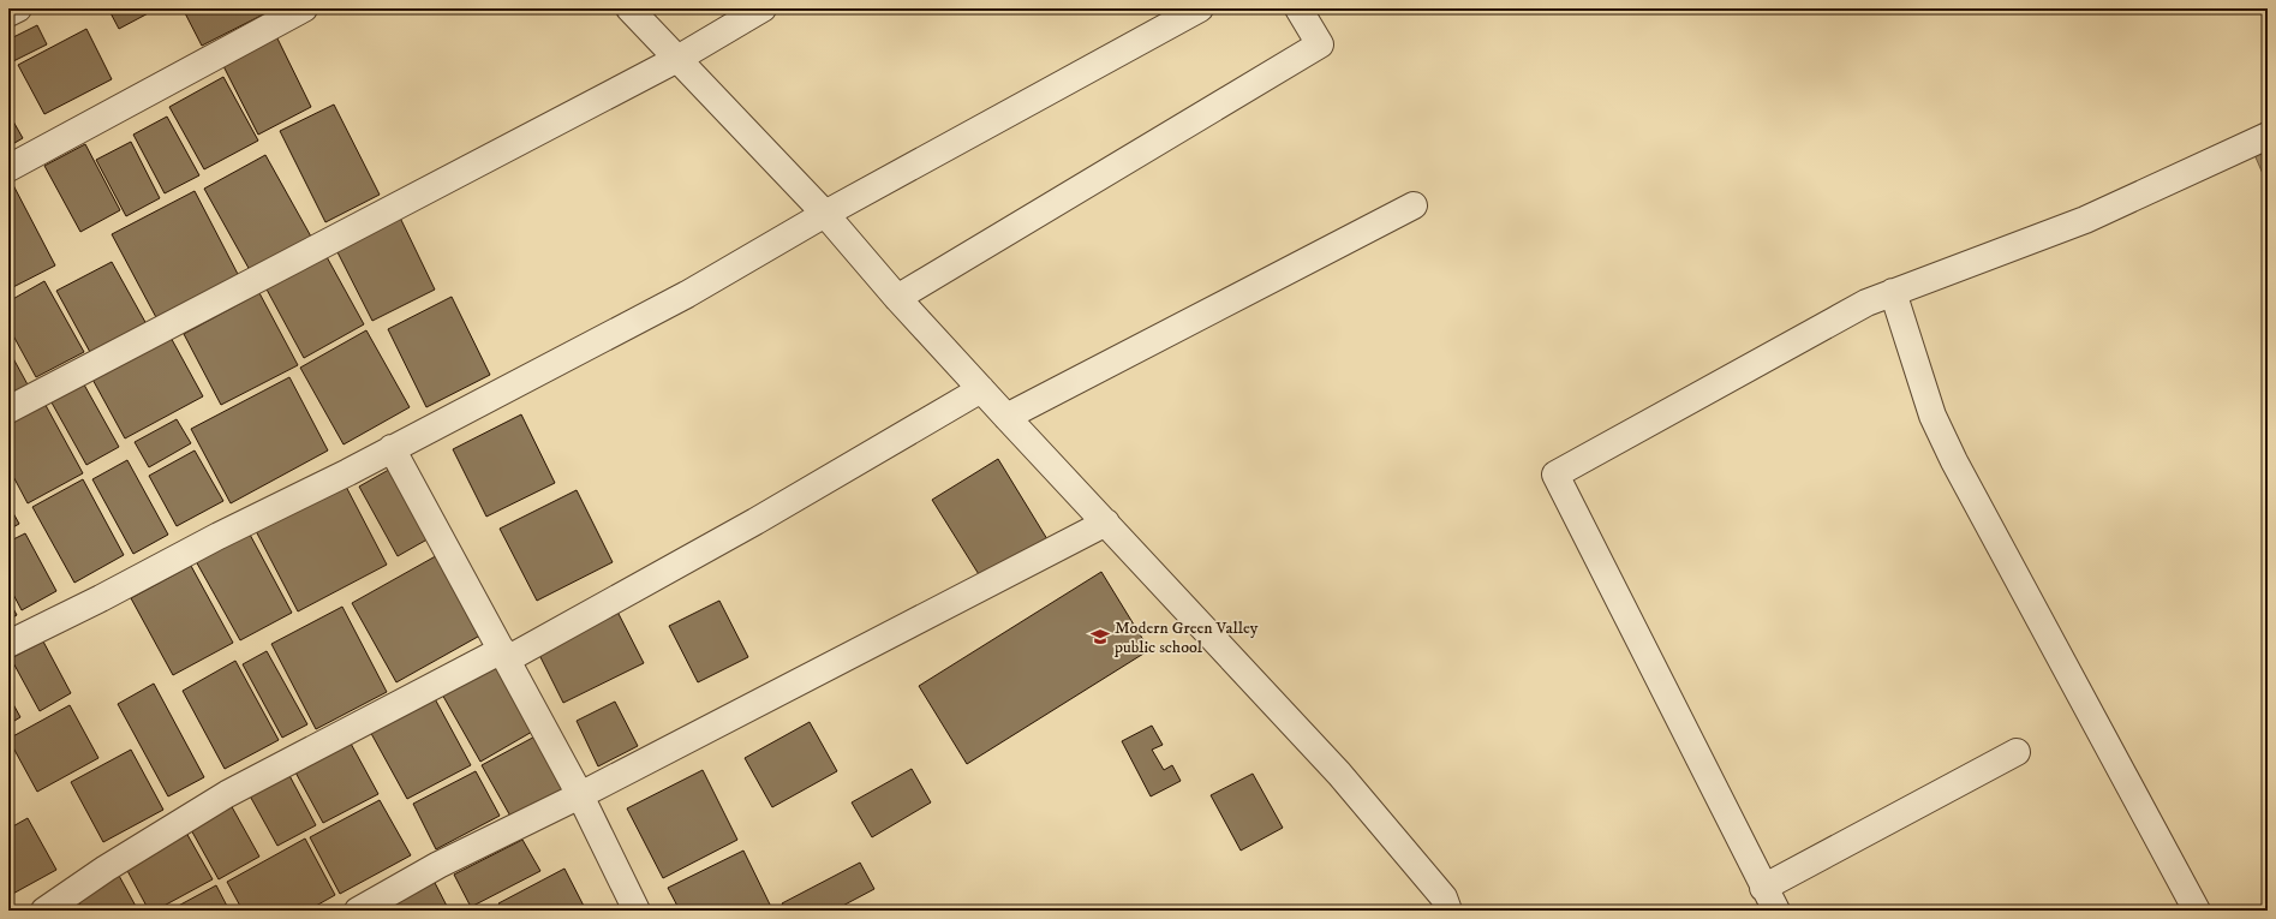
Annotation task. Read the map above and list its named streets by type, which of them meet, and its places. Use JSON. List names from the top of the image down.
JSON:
{
  "places": {
    "school or university": ["Modern Green Valley public school"]
  }
}
